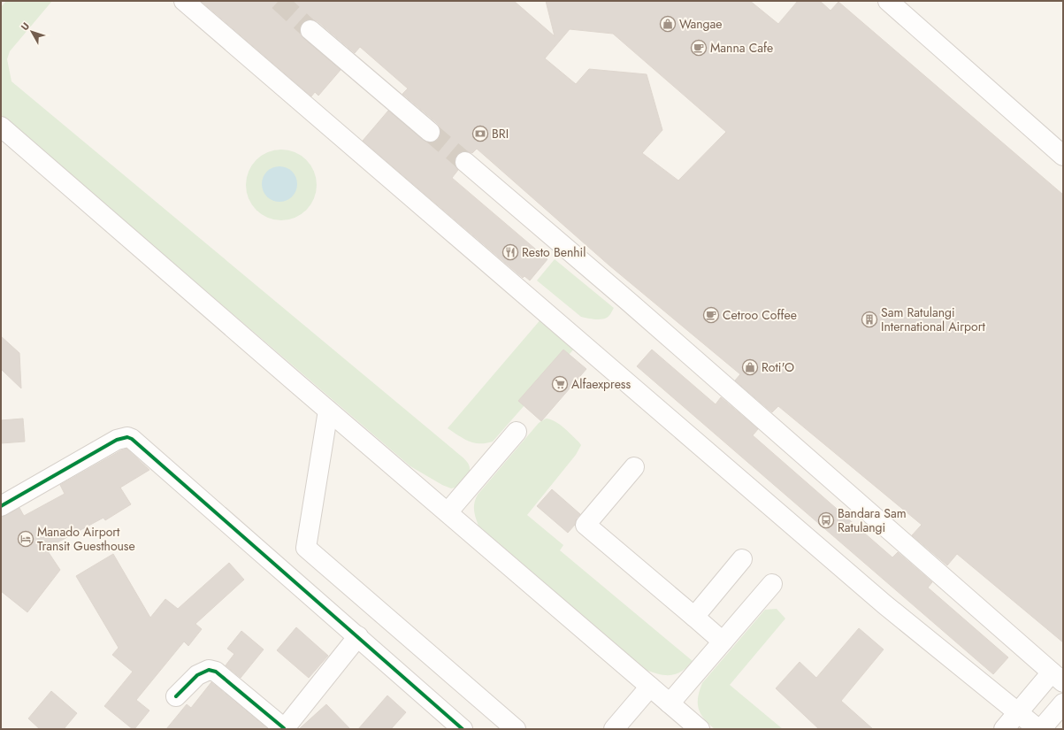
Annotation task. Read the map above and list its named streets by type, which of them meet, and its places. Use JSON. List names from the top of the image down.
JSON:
{
  "places": {
    "shop": ["Wangae", "Roti'O"],
    "cafe": ["Manna Cafe", "Cetroo Coffee"],
    "bank": ["BRI"],
    "restaurant": ["Resto Benhil"],
    "building": ["Sam Ratulangi International Airport"],
    "supermarket": ["Alfaexpress"],
    "bus stop": ["Bandara Sam Ratulangi"],
    "hotel": ["Manado Airport Transit Guesthouse"]
  },
  "north": "top left"
}
